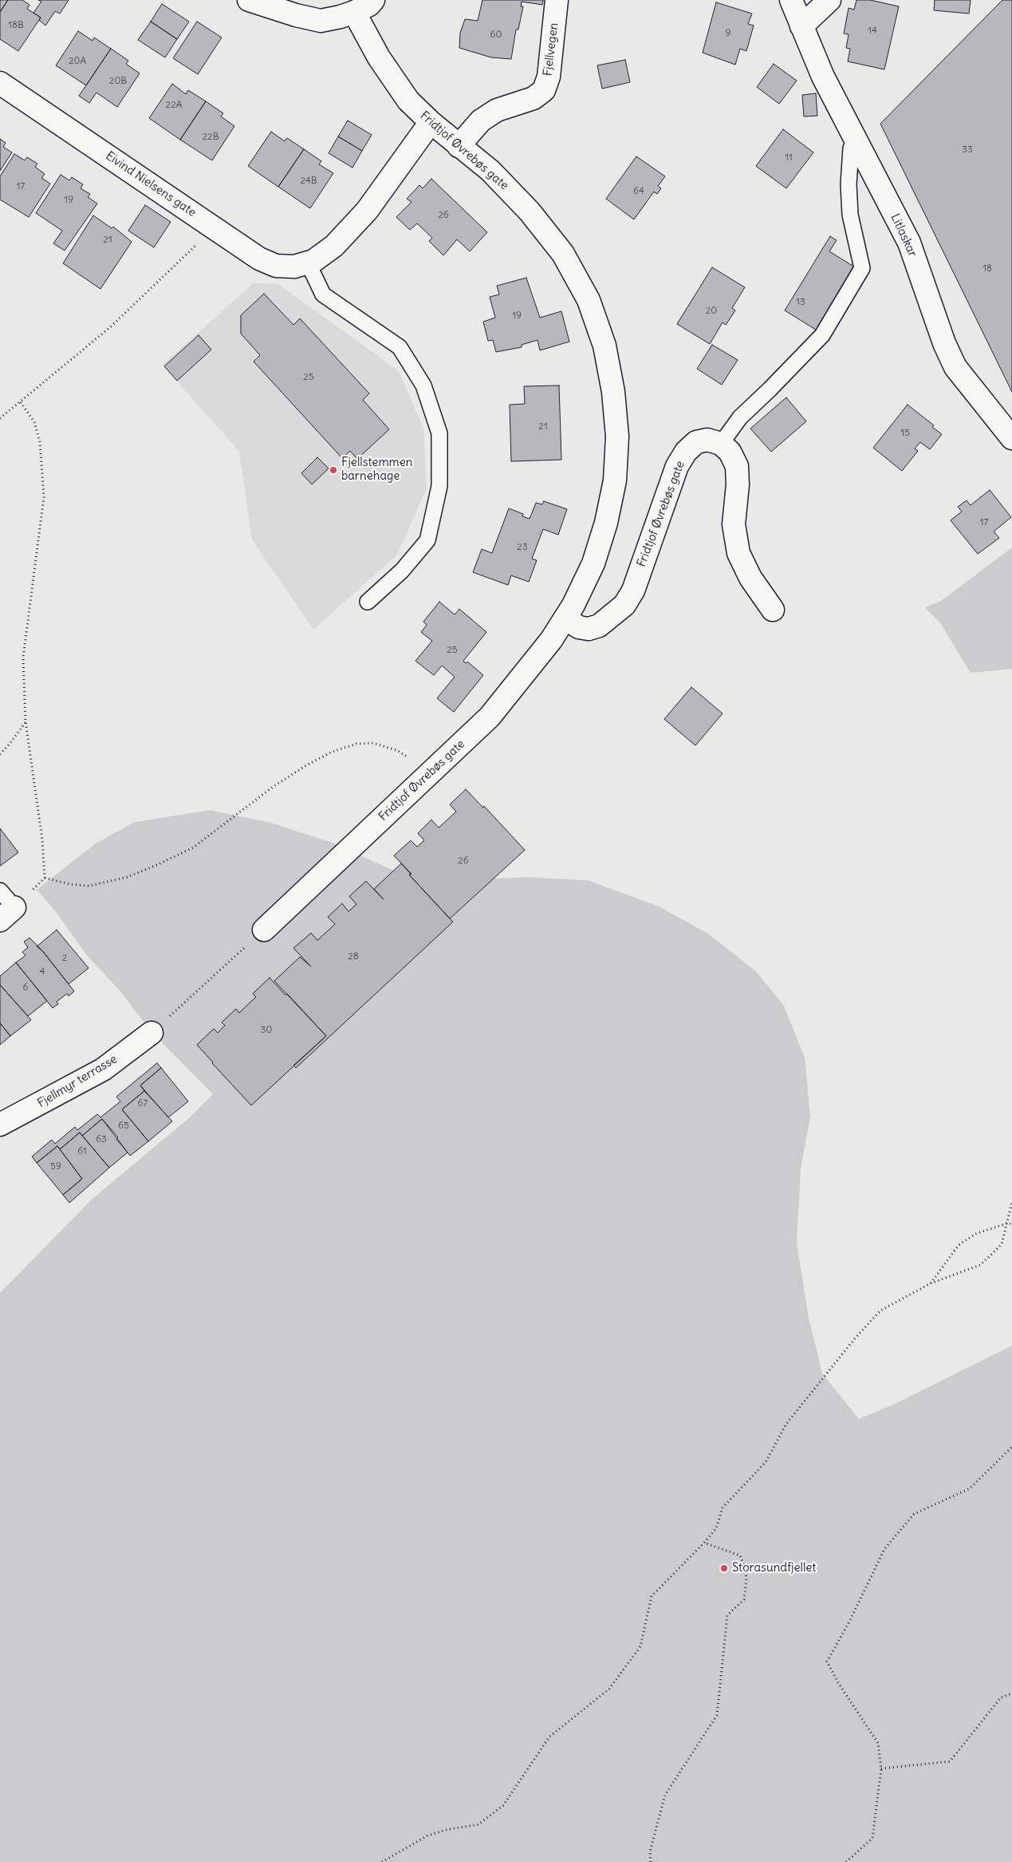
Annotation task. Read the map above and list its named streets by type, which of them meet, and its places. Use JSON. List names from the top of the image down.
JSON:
{
  "streets": {
    "street": [
      "Fjellvegen",
      "Fridtjof Øvrebøs gate",
      "Eivind Nielsens gate",
      "Litlaskar",
      "Fjellmyr terrasse"
    ]
  },
  "crossings": [
    ["Fjellvegen", "Fridtjof Øvrebøs gate"],
    ["Fridtjof Øvrebøs gate", "Eivind Nielsens gate"]
  ],
  "places": ["Fjellstemmen barnehage", "Storasundfjellet"],
  "house_numbers": [
    "18B",
    "14",
    "9",
    "60",
    "20A",
    "20B",
    "22A",
    "22B",
    "33",
    "11",
    "24B",
    "17",
    "64",
    "19",
    "26",
    "21",
    "18",
    "13",
    "20",
    "19",
    "25",
    "21",
    "15",
    "17",
    "23",
    "25",
    "26",
    "28",
    "2",
    "4",
    "6",
    "30",
    "67",
    "65",
    "63",
    "61",
    "59"
  ]
}
